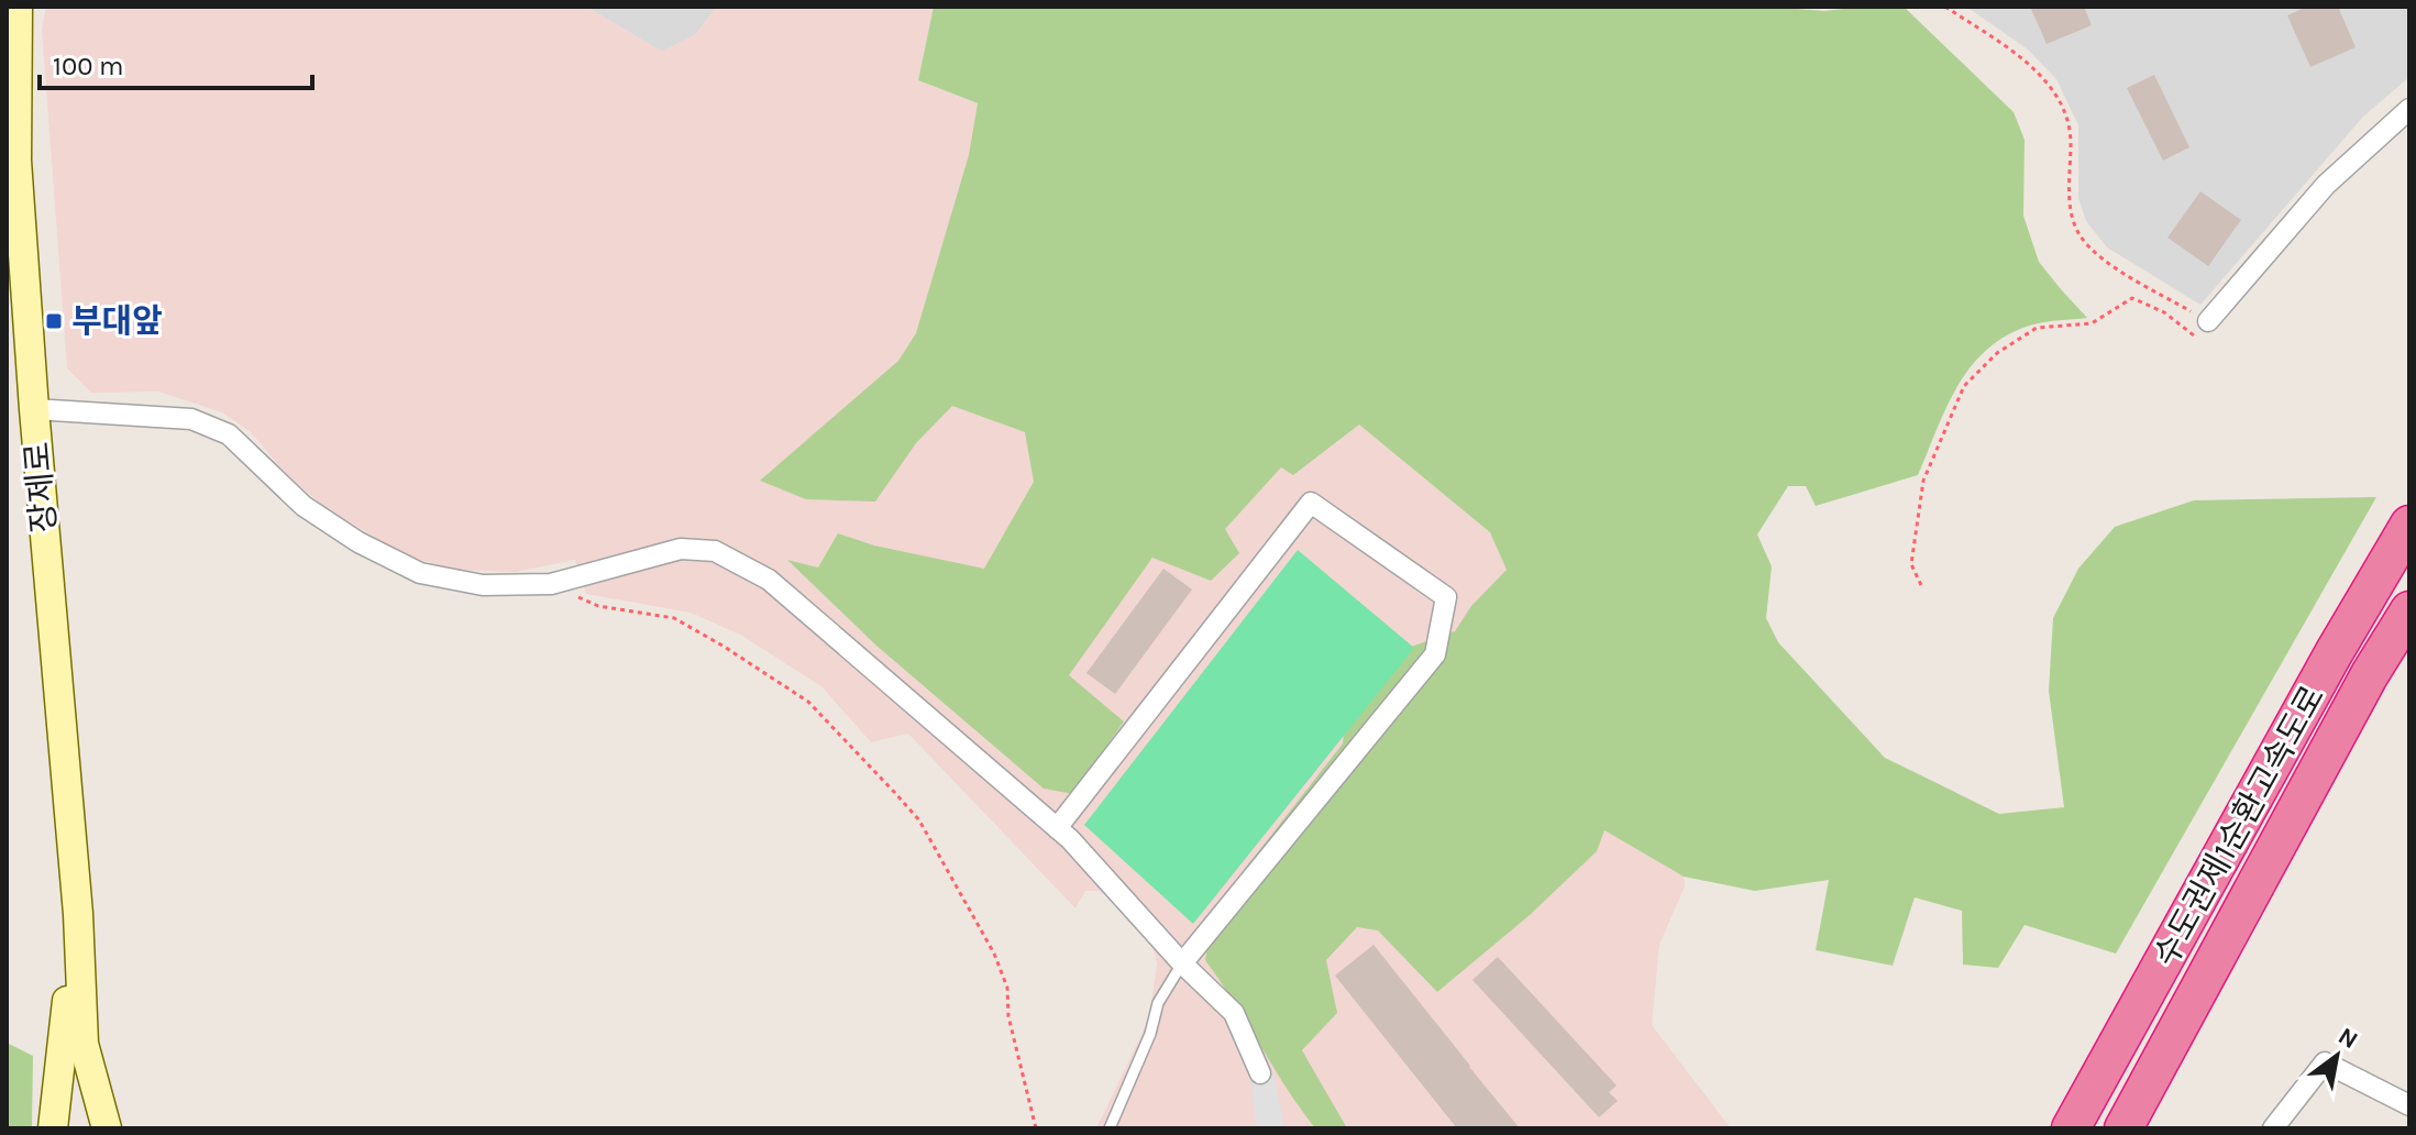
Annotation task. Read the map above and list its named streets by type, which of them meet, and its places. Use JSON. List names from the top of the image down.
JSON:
{
  "streets": {
    "highway": ["수도권제1순환고속도로"],
    "main road": ["장제로"]
  },
  "places": {
    "transit": ["부대앞"]
  },
  "scale_bar": "100 m",
  "north": "top right"
}
